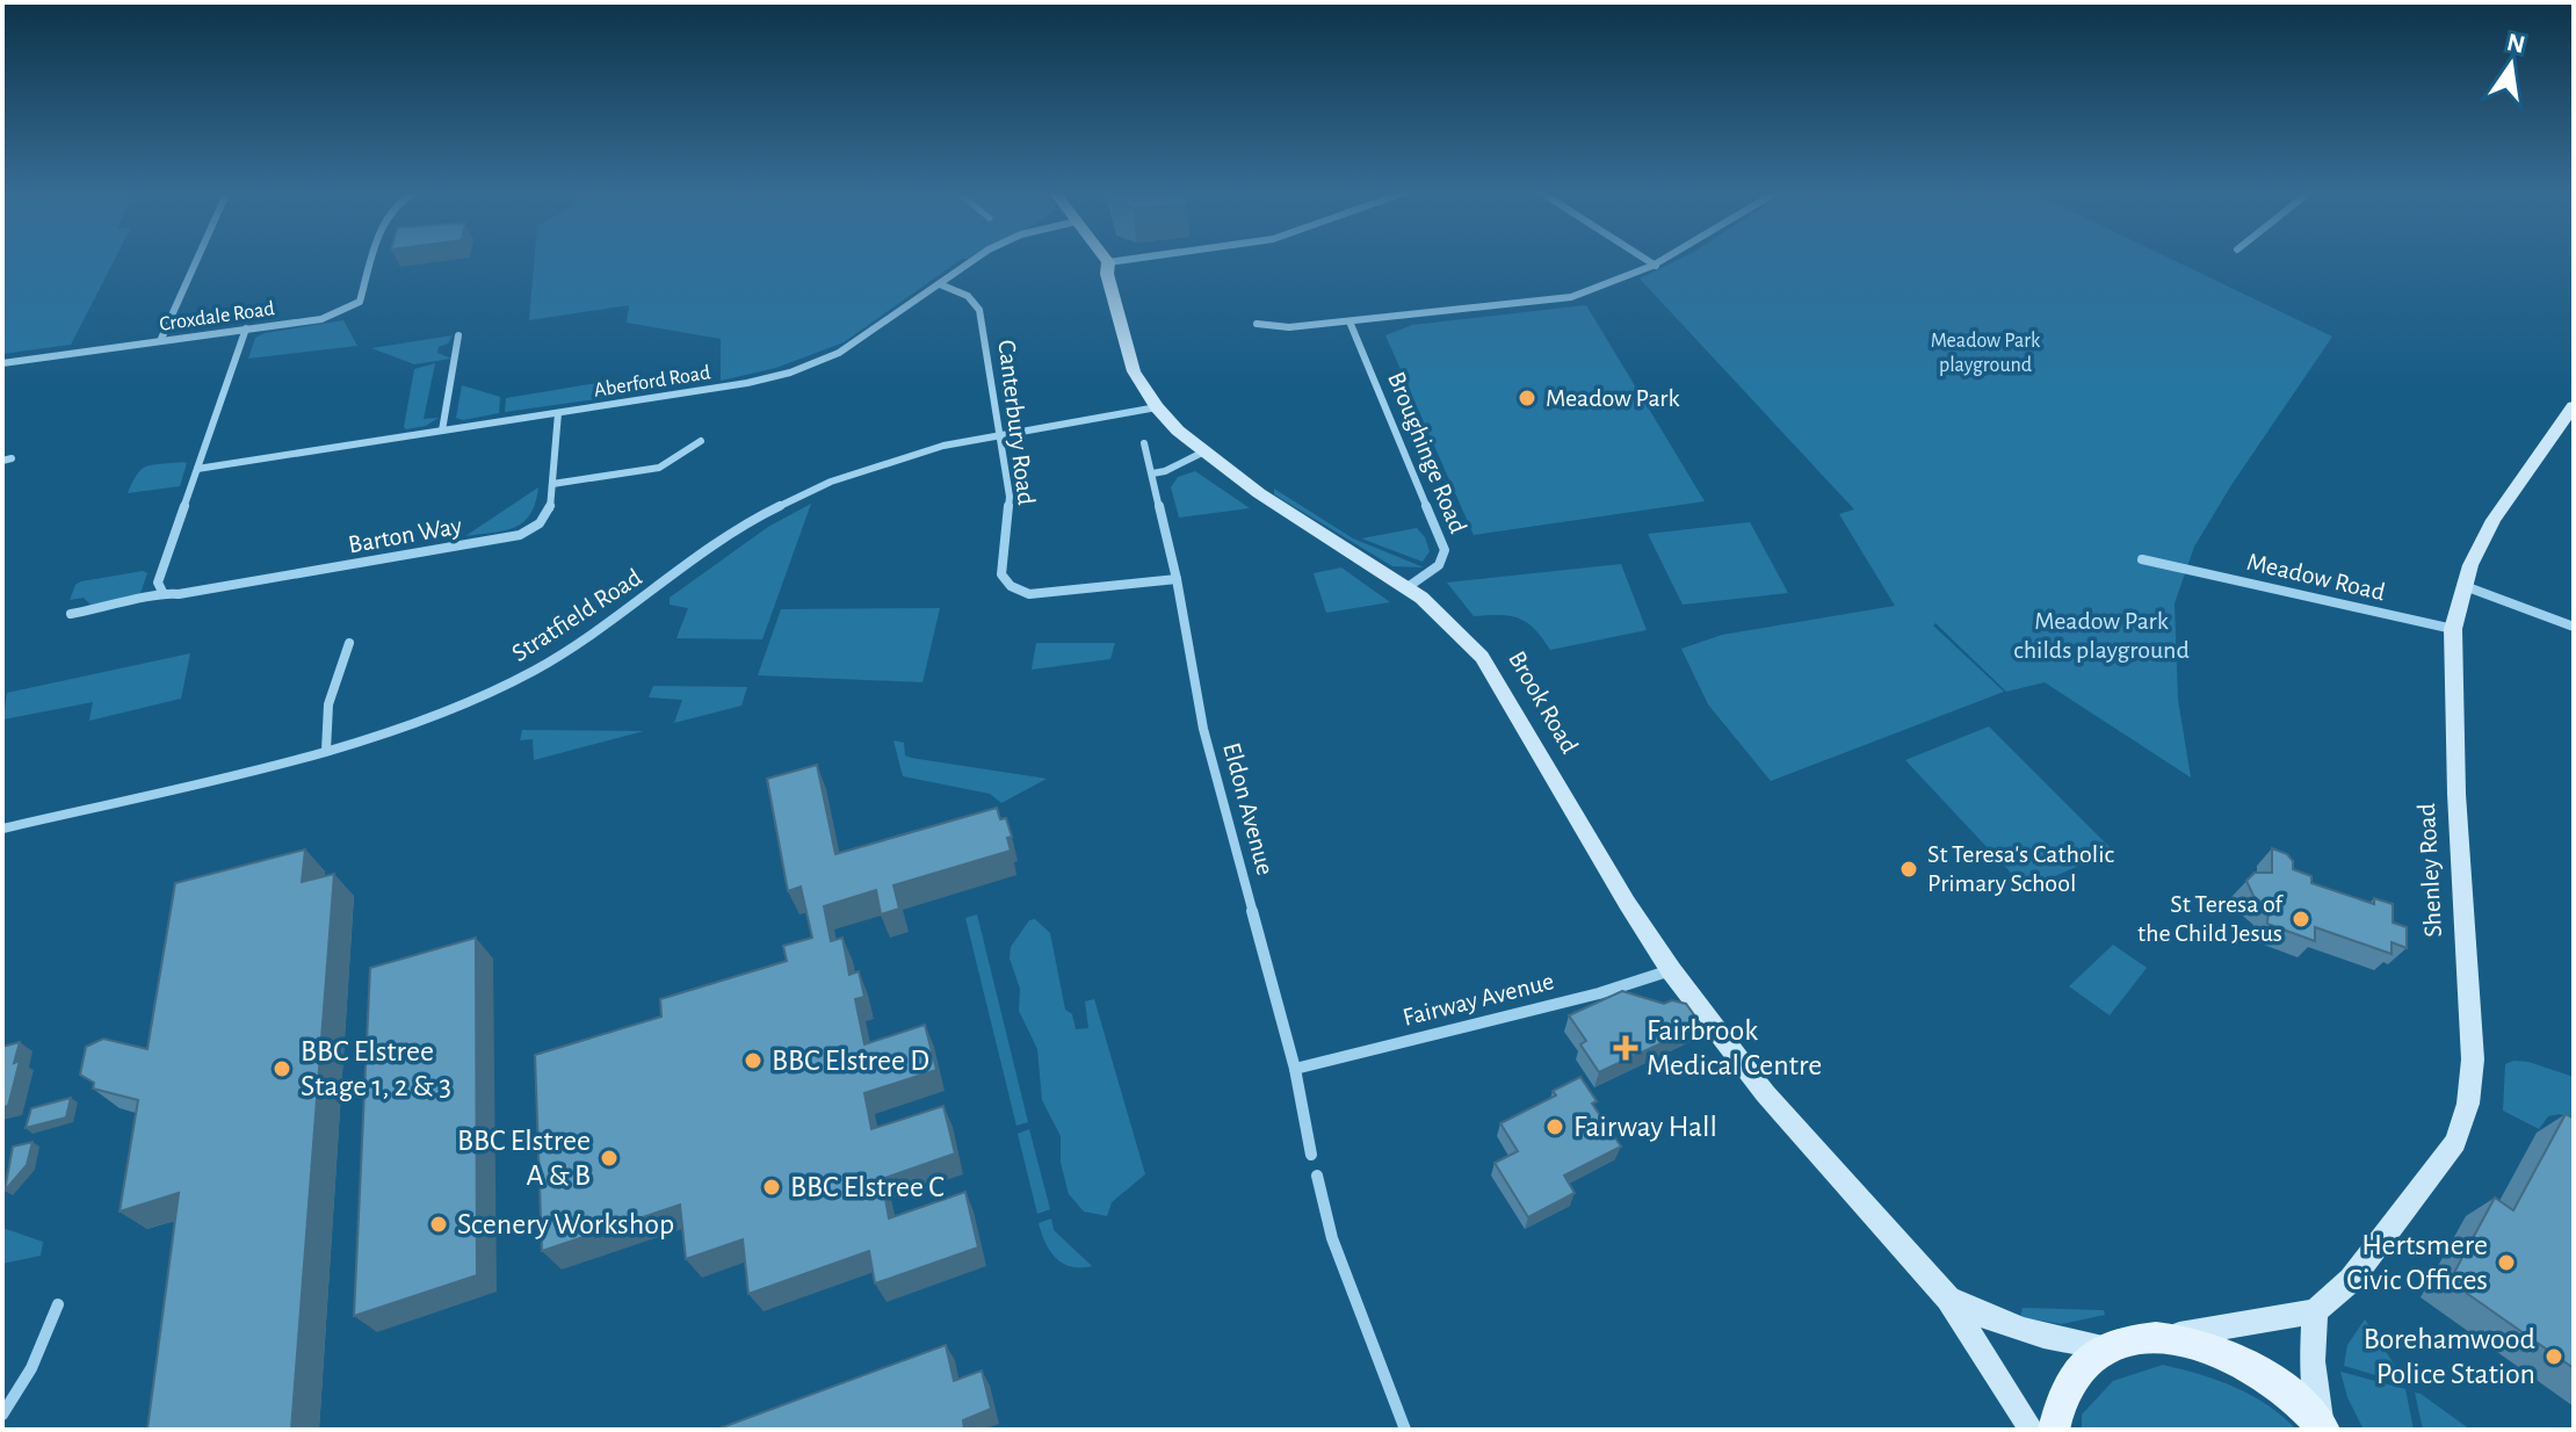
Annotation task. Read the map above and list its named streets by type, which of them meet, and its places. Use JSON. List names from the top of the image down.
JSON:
{
  "streets": {
    "street": [
      "Croxdale Road",
      "Aberford Road",
      "Canterbury Road",
      "Broughinge Road",
      "Barton Way",
      "Meadow Road",
      "Stratfield Road",
      "Brook Road",
      "Eldon Avenue",
      "Shenley Road",
      "Fairway Avenue"
    ]
  },
  "crossings": [
    ["Aberford Road", "Canterbury Road"],
    ["Aberford Road", "Barton Way"],
    ["Canterbury Road", "Stratfield Road"],
    ["Canterbury Road", "Eldon Avenue"],
    ["Broughinge Road", "Brook Road"],
    ["Meadow Road", "Shenley Road"],
    ["Stratfield Road", "Brook Road"],
    ["Brook Road", "Fairway Avenue"],
    ["Eldon Avenue", "Fairway Avenue"]
  ],
  "parks": ["Meadow Park playground", "Meadow Park childs playground"],
  "places": {
    "other": [
      "Meadow Park",
      "St Teresa's Catholic Primary School",
      "St Teresa of the Child Jesus",
      "BBC Elstree D",
      "BBC Elstree Stage 1, 2 & 3",
      "Fairway Hall",
      "BBC Elstree A & B",
      "BBC Elstree C",
      "Scenery Workshop",
      "Hertsmere Civic Offices",
      "Borehamwood Police Station"
    ],
    "health": ["Fairbrook Medical Centre"]
  },
  "north": "top"
}
